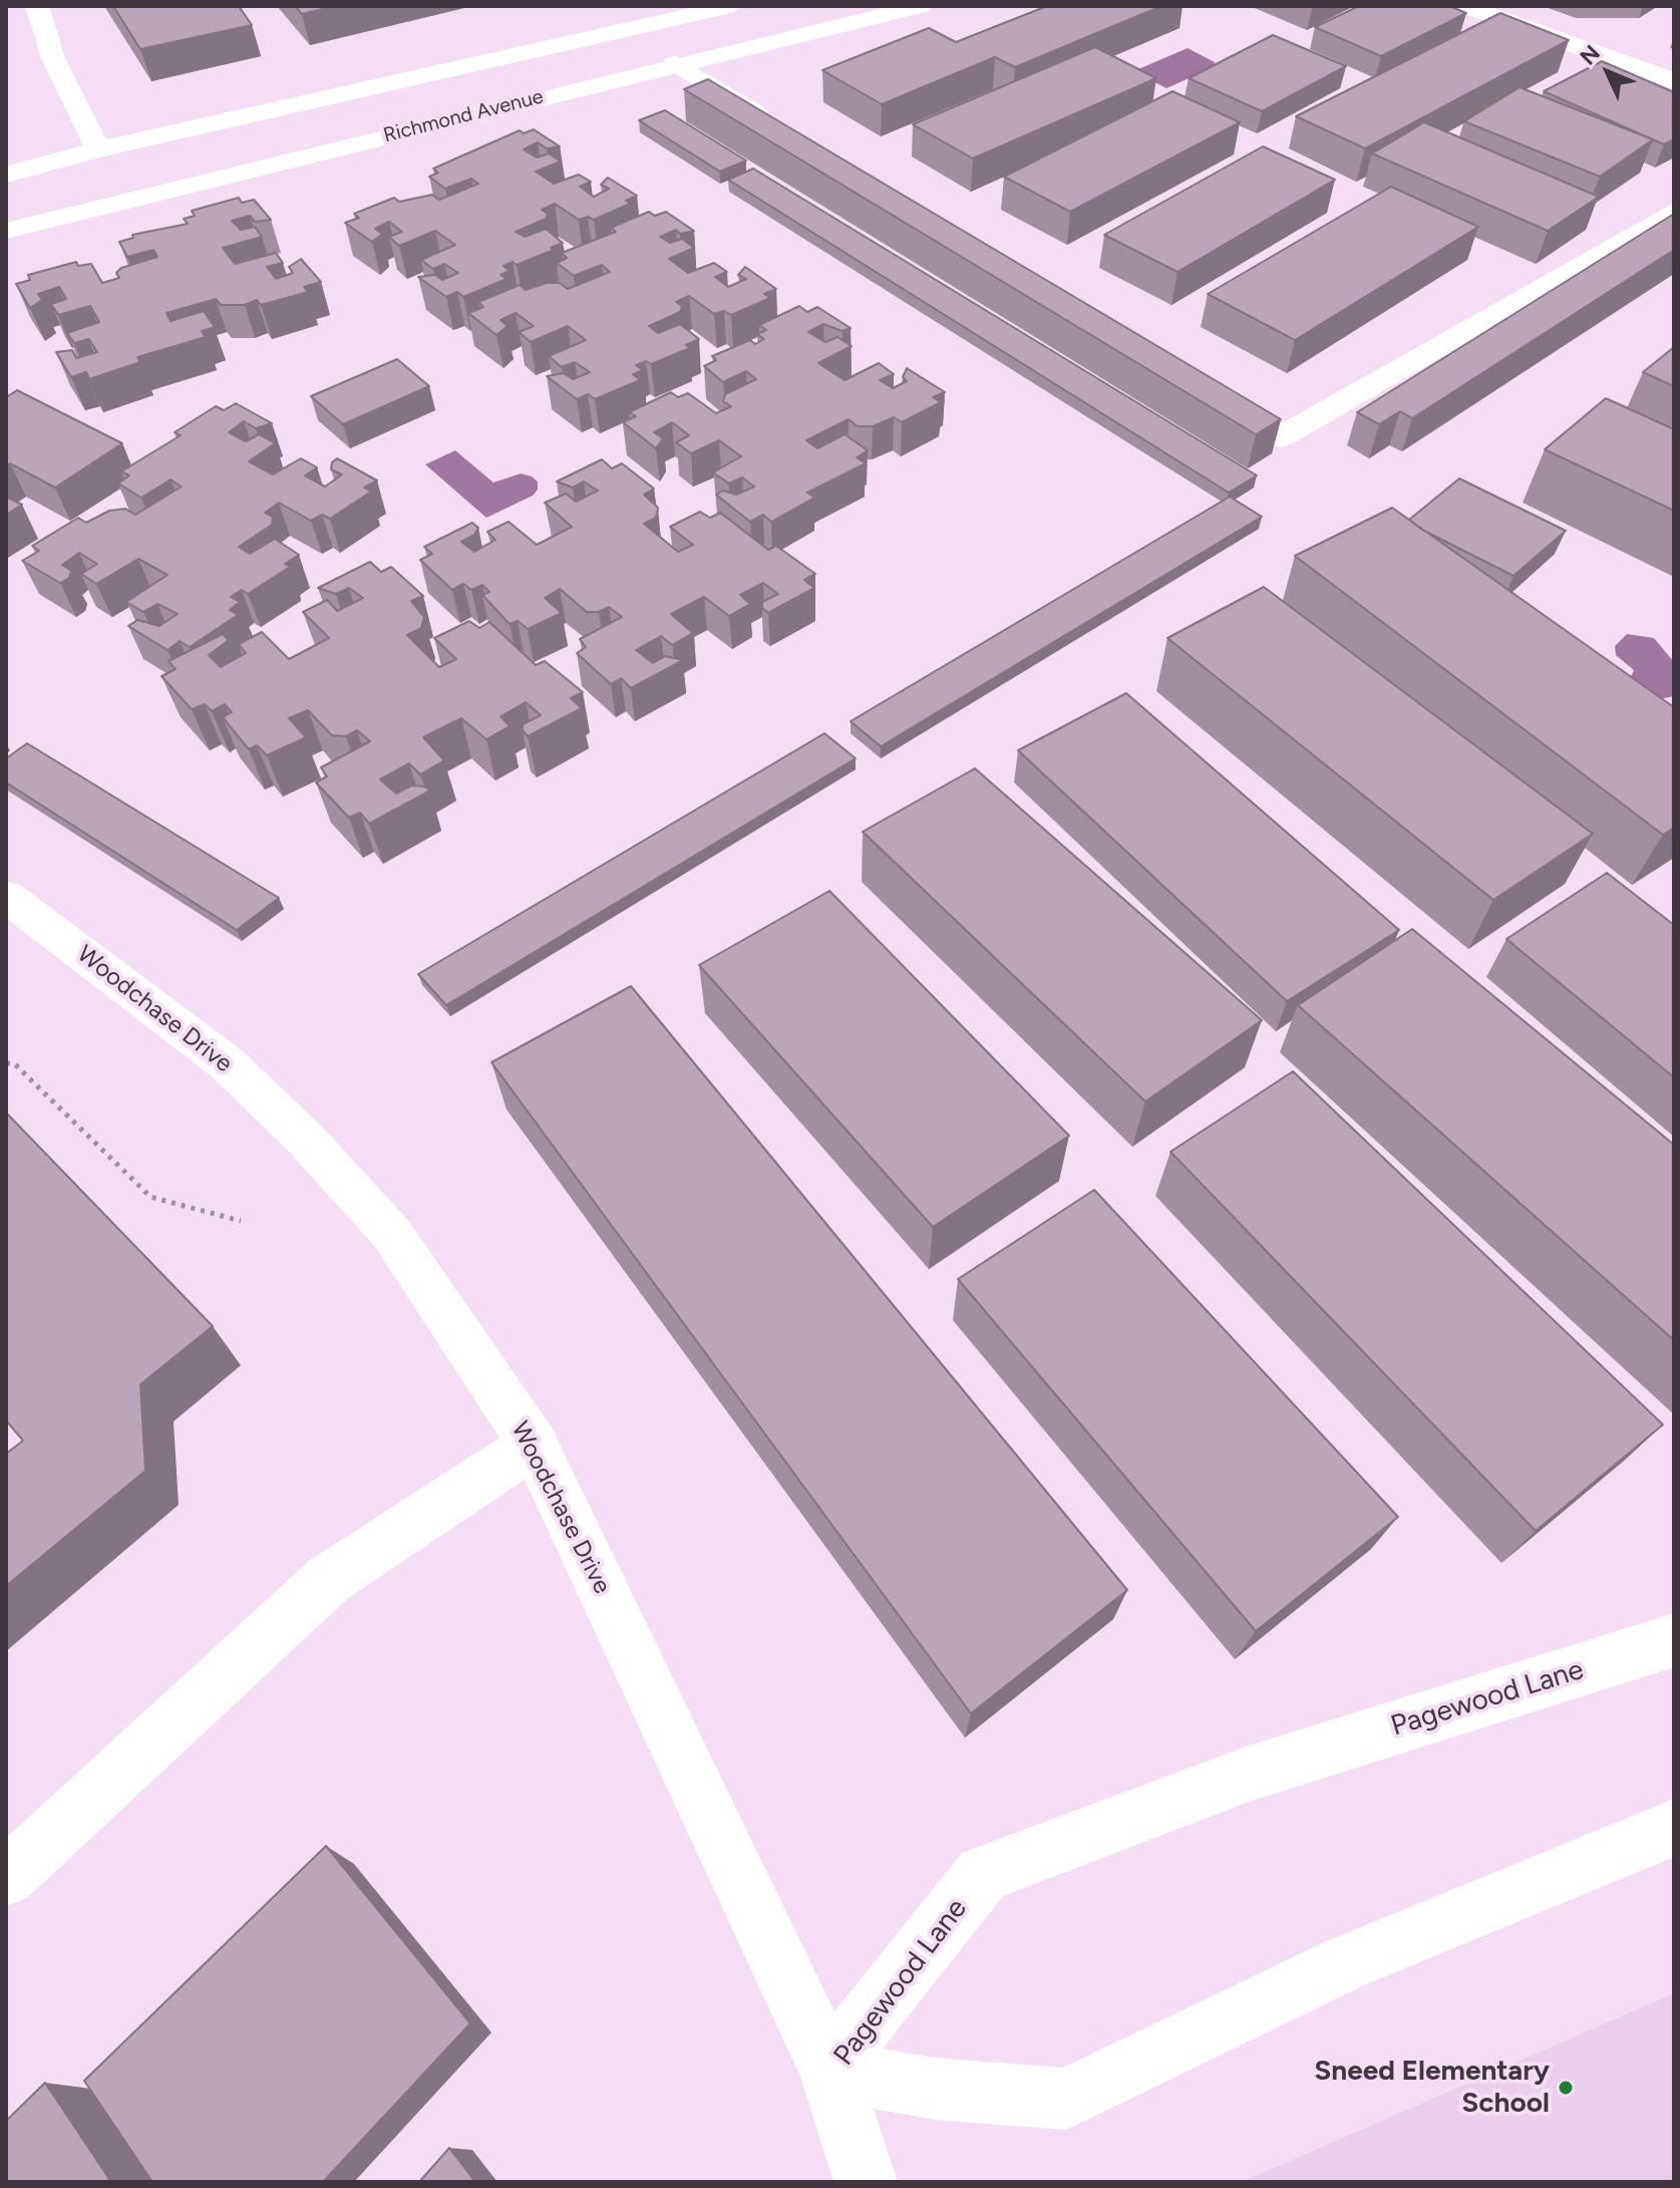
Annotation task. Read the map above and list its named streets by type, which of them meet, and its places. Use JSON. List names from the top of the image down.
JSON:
{
  "streets": {
    "street": ["Richmond Avenue", "Woodchase Drive", "Pagewood Lane"]
  },
  "crossings": [
    ["Woodchase Drive", "Pagewood Lane"]
  ],
  "places": ["Sneed Elementary School"],
  "north": "top left"
}
